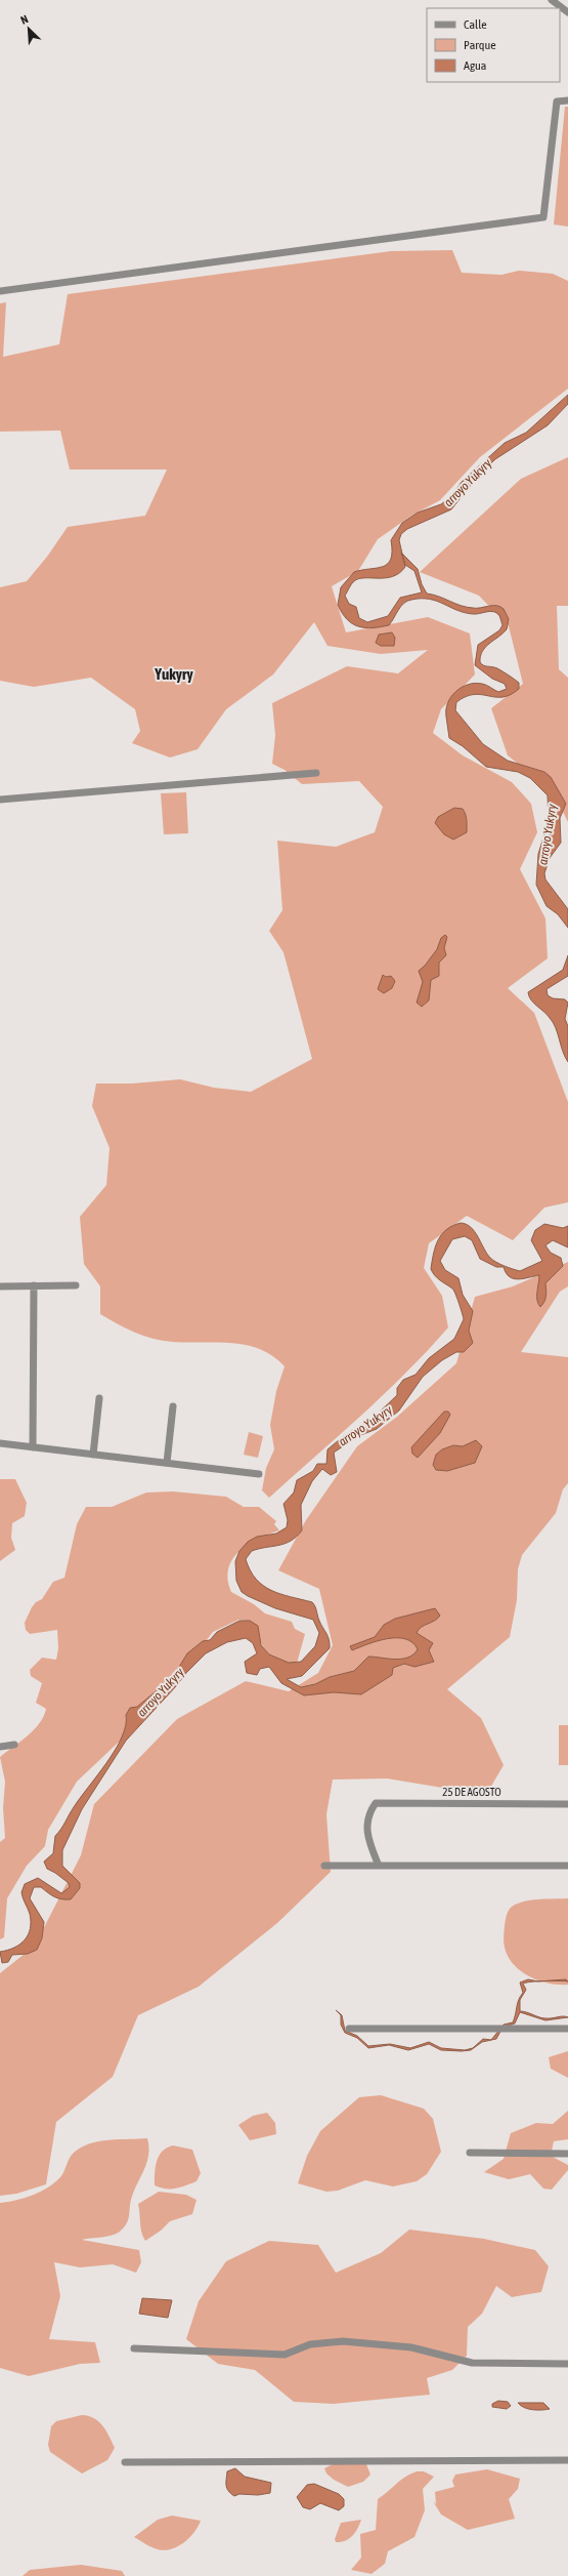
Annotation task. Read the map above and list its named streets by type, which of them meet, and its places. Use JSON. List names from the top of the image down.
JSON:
{
  "streets": {
    "street": ["25 DE AGOSTO"]
  },
  "districts": ["Yukyry"],
  "water": ["arroyo Yukyry"],
  "legend": ["Calle", "Parque", "Agua"],
  "north": "top left"
}
